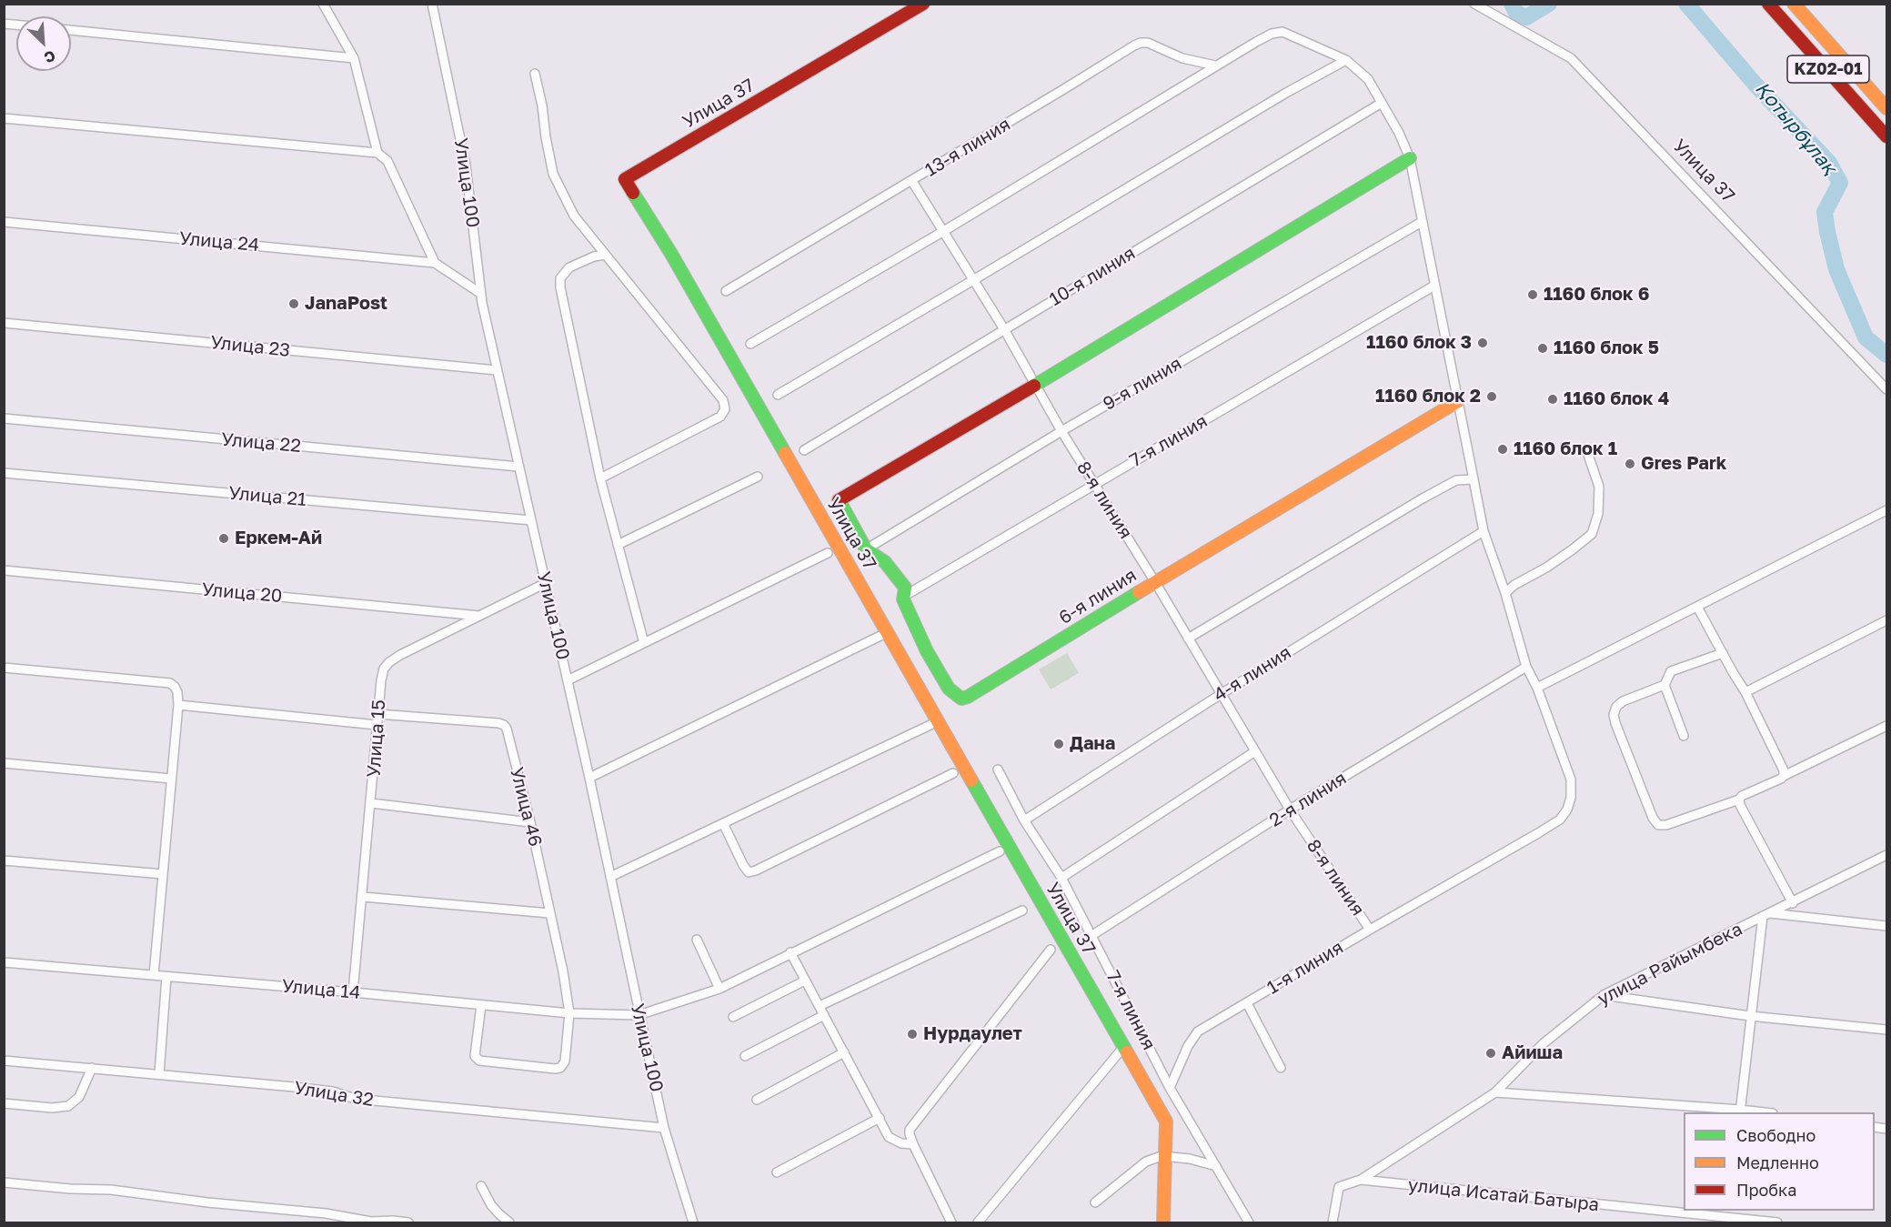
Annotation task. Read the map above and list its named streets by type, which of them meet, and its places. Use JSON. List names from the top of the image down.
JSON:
{
  "streets": {
    "main road": ["KZ02-01", "Улица 37", "6-я линия"],
    "street": [
      "13-я линия",
      "Улица 100",
      "Улица 24",
      "10-я линия",
      "Улица 23",
      "9-я линия",
      "7-я линия",
      "Улица 22",
      "Улица 21",
      "8-я линия",
      "Улица 20",
      "4-я линия",
      "Улица 15",
      "2-я линия",
      "Улица 46",
      "улица Райымбека",
      "1-я линия",
      "Улица 14",
      "Улица 32",
      "улица Исатай Батыра"
    ]
  },
  "crossings": [
    ["13-я линия", "8-я линия"],
    ["Улица 100", "Улица 23"],
    ["Улица 100", "Улица 22"],
    ["Улица 100", "Улица 21"],
    ["Улица 100", "Улица 15"],
    ["Улица 100", "Улица 14"],
    ["Улица 100", "Улица 32"],
    ["10-я линия", "8-я линия"],
    ["9-я линия", "8-я линия"],
    ["9-я линия", "6-я линия"],
    ["7-я линия", "8-я линия"],
    ["7-я линия", "6-я линия"],
    ["7-я линия", "4-я линия"],
    ["7-я линия", "2-я линия"],
    ["7-я линия", "1-я линия"],
    ["8-я линия", "6-я линия"],
    ["8-я линия", "4-я линия"],
    ["8-я линия", "2-я линия"],
    ["8-я линия", "1-я линия"],
    ["Улица 20", "Улица 15"],
    ["Улица 15", "Улица 46"],
    ["Улица 15", "Улица 14"],
    ["Улица 46", "Улица 14"],
    ["улица Райымбека", "улица Исатай Батыра"]
  ],
  "water": ["Қотырбұлақ"],
  "places": [
    "1160 блок 6",
    "JanaPost",
    "1160 блок 3",
    "1160 блок 5",
    "1160 блок 2",
    "1160 блок 4",
    "1160 блок 1",
    "Gres Park",
    "Еркем-Ай",
    "Дана",
    "Нурдаулет",
    "Айиша"
  ],
  "legend": ["Свободно", "Медленно", "Пробка"],
  "north": "bottom right"
}
